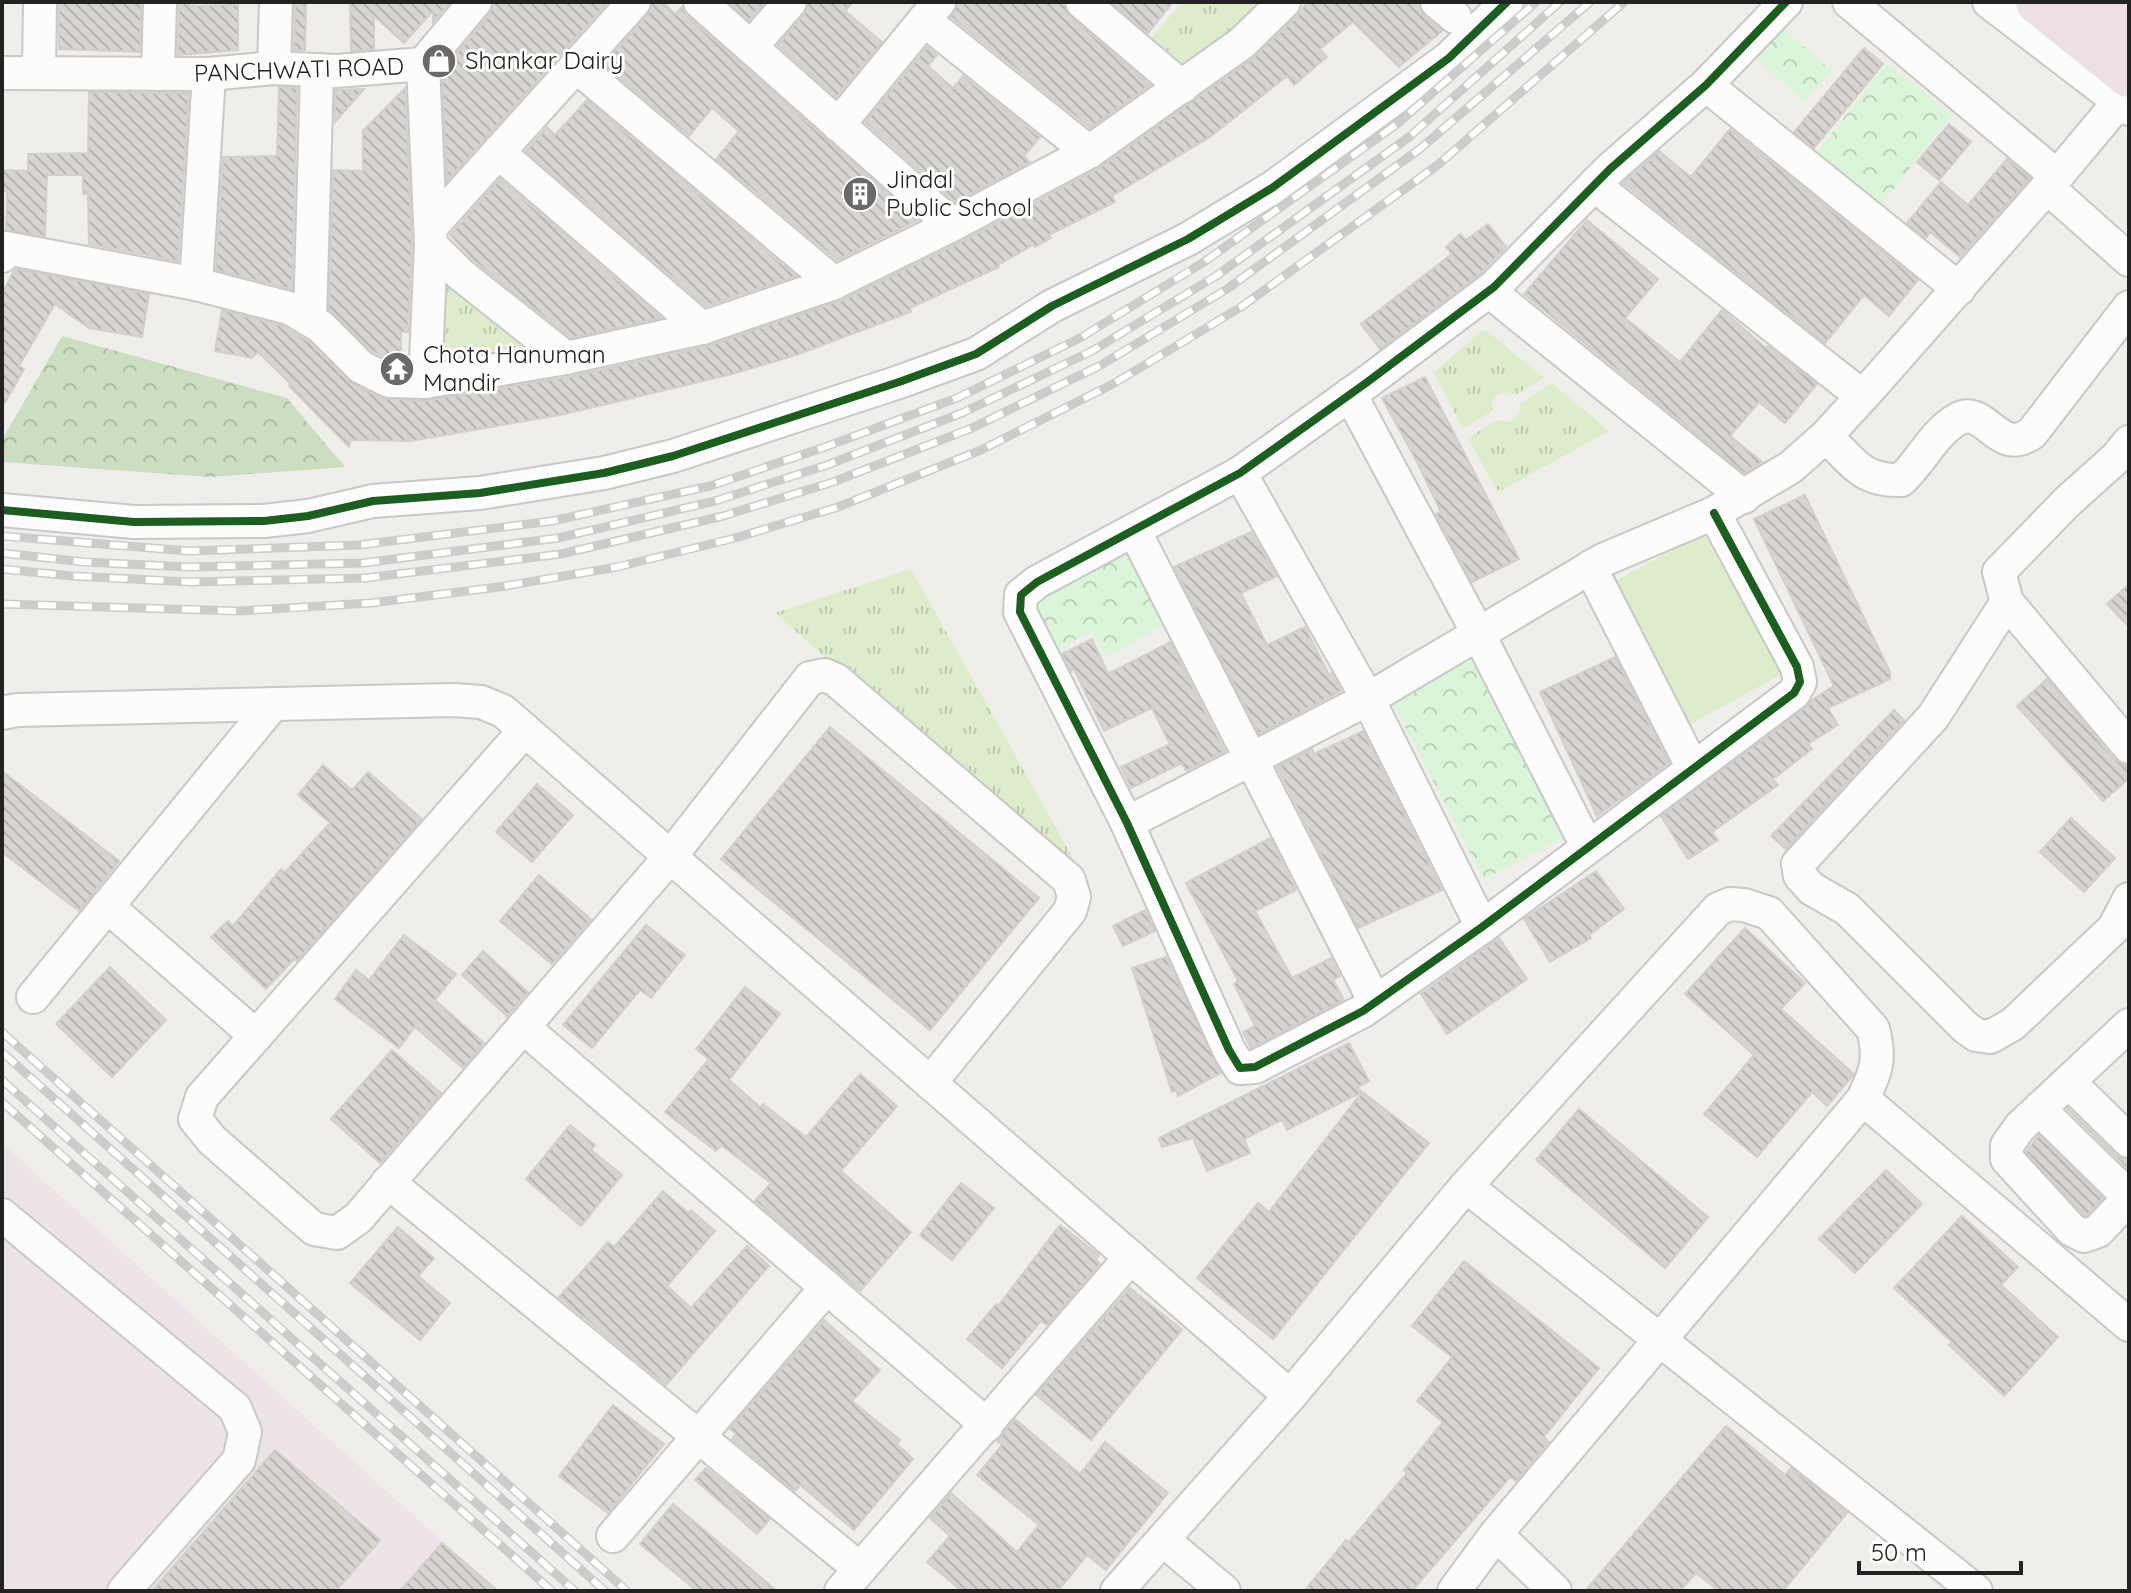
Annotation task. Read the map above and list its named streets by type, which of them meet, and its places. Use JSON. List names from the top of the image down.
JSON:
{
  "streets": {
    "street": ["PANCHWATI ROAD"]
  },
  "places": {
    "shop": ["Shankar Dairy"],
    "building": ["Jindal Public School"],
    "temple": ["Chota Hanuman Mandir"]
  },
  "scale_bar": "50 m"
}
